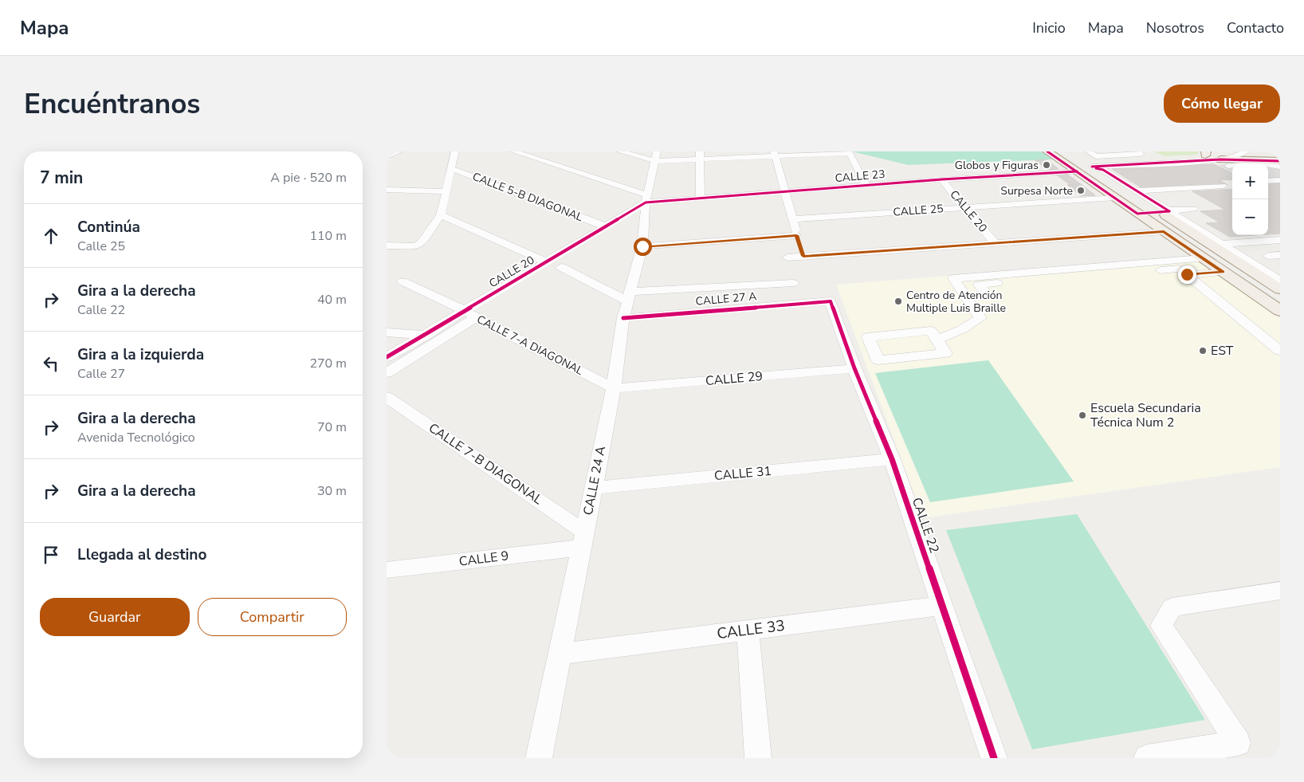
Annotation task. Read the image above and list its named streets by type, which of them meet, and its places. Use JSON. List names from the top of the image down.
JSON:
{
  "streets": {
    "street": [
      "CALLE 23",
      "CALLE 5-B DIAGONAL",
      "CALLE 25",
      "CALLE 20",
      "CALLE 27 A",
      "CALLE 7-A DIAGONAL",
      "CALLE 29",
      "CALLE 7-B DIAGONAL",
      "CALLE 31",
      "CALLE 24 A",
      "CALLE 22",
      "CALLE 9",
      "CALLE 33"
    ]
  },
  "crossings": [
    ["CALLE 23", "CALLE 20"],
    ["CALLE 23", "CALLE 24 A"],
    ["CALLE 5-B DIAGONAL", "CALLE 20"],
    ["CALLE 25", "CALLE 20"],
    ["CALLE 20", "CALLE 7-A DIAGONAL"],
    ["CALLE 20", "CALLE 24 A"],
    ["CALLE 27 A", "CALLE 24 A"],
    ["CALLE 27 A", "CALLE 22"],
    ["CALLE 7-A DIAGONAL", "CALLE 29"],
    ["CALLE 7-A DIAGONAL", "CALLE 24 A"],
    ["CALLE 29", "CALLE 24 A"],
    ["CALLE 29", "CALLE 22"],
    ["CALLE 7-B DIAGONAL", "CALLE 24 A"],
    ["CALLE 7-B DIAGONAL", "CALLE 9"],
    ["CALLE 31", "CALLE 24 A"],
    ["CALLE 31", "CALLE 22"],
    ["CALLE 24 A", "CALLE 9"],
    ["CALLE 24 A", "CALLE 33"],
    ["CALLE 22", "CALLE 33"]
  ],
  "places": [
    "Globos y Figuras",
    "Surpesa Norte",
    "Centro de Atención Multiple Luis Braille",
    "EST",
    "Escuela Secundaria Técnica Num 2"
  ],
  "page": {
    "header": "Mapa",
    "nav": [
      "Inicio",
      "Mapa",
      "Nosotros",
      "Contacto"
    ],
    "buttons": [
      "Cómo llegar",
      ["Guardar", "Compartir"]
    ],
    "title": "Encuéntranos",
    "heading": ["7 min", "A pie · 520 m"],
    "map_buttons": ["+", "−"],
    "list": [
      ["Continúa", "Calle 25", "110 m"],
      ["Gira a la derecha", "Calle 22", "40 m"],
      ["Gira a la izquierda", "Calle 27", "270 m"],
      ["Gira a la derecha", "Avenida Tecnológico", "70 m"],
      ["Gira a la derecha", "30 m"],
      "Llegada al destino"
    ]
  }
}
